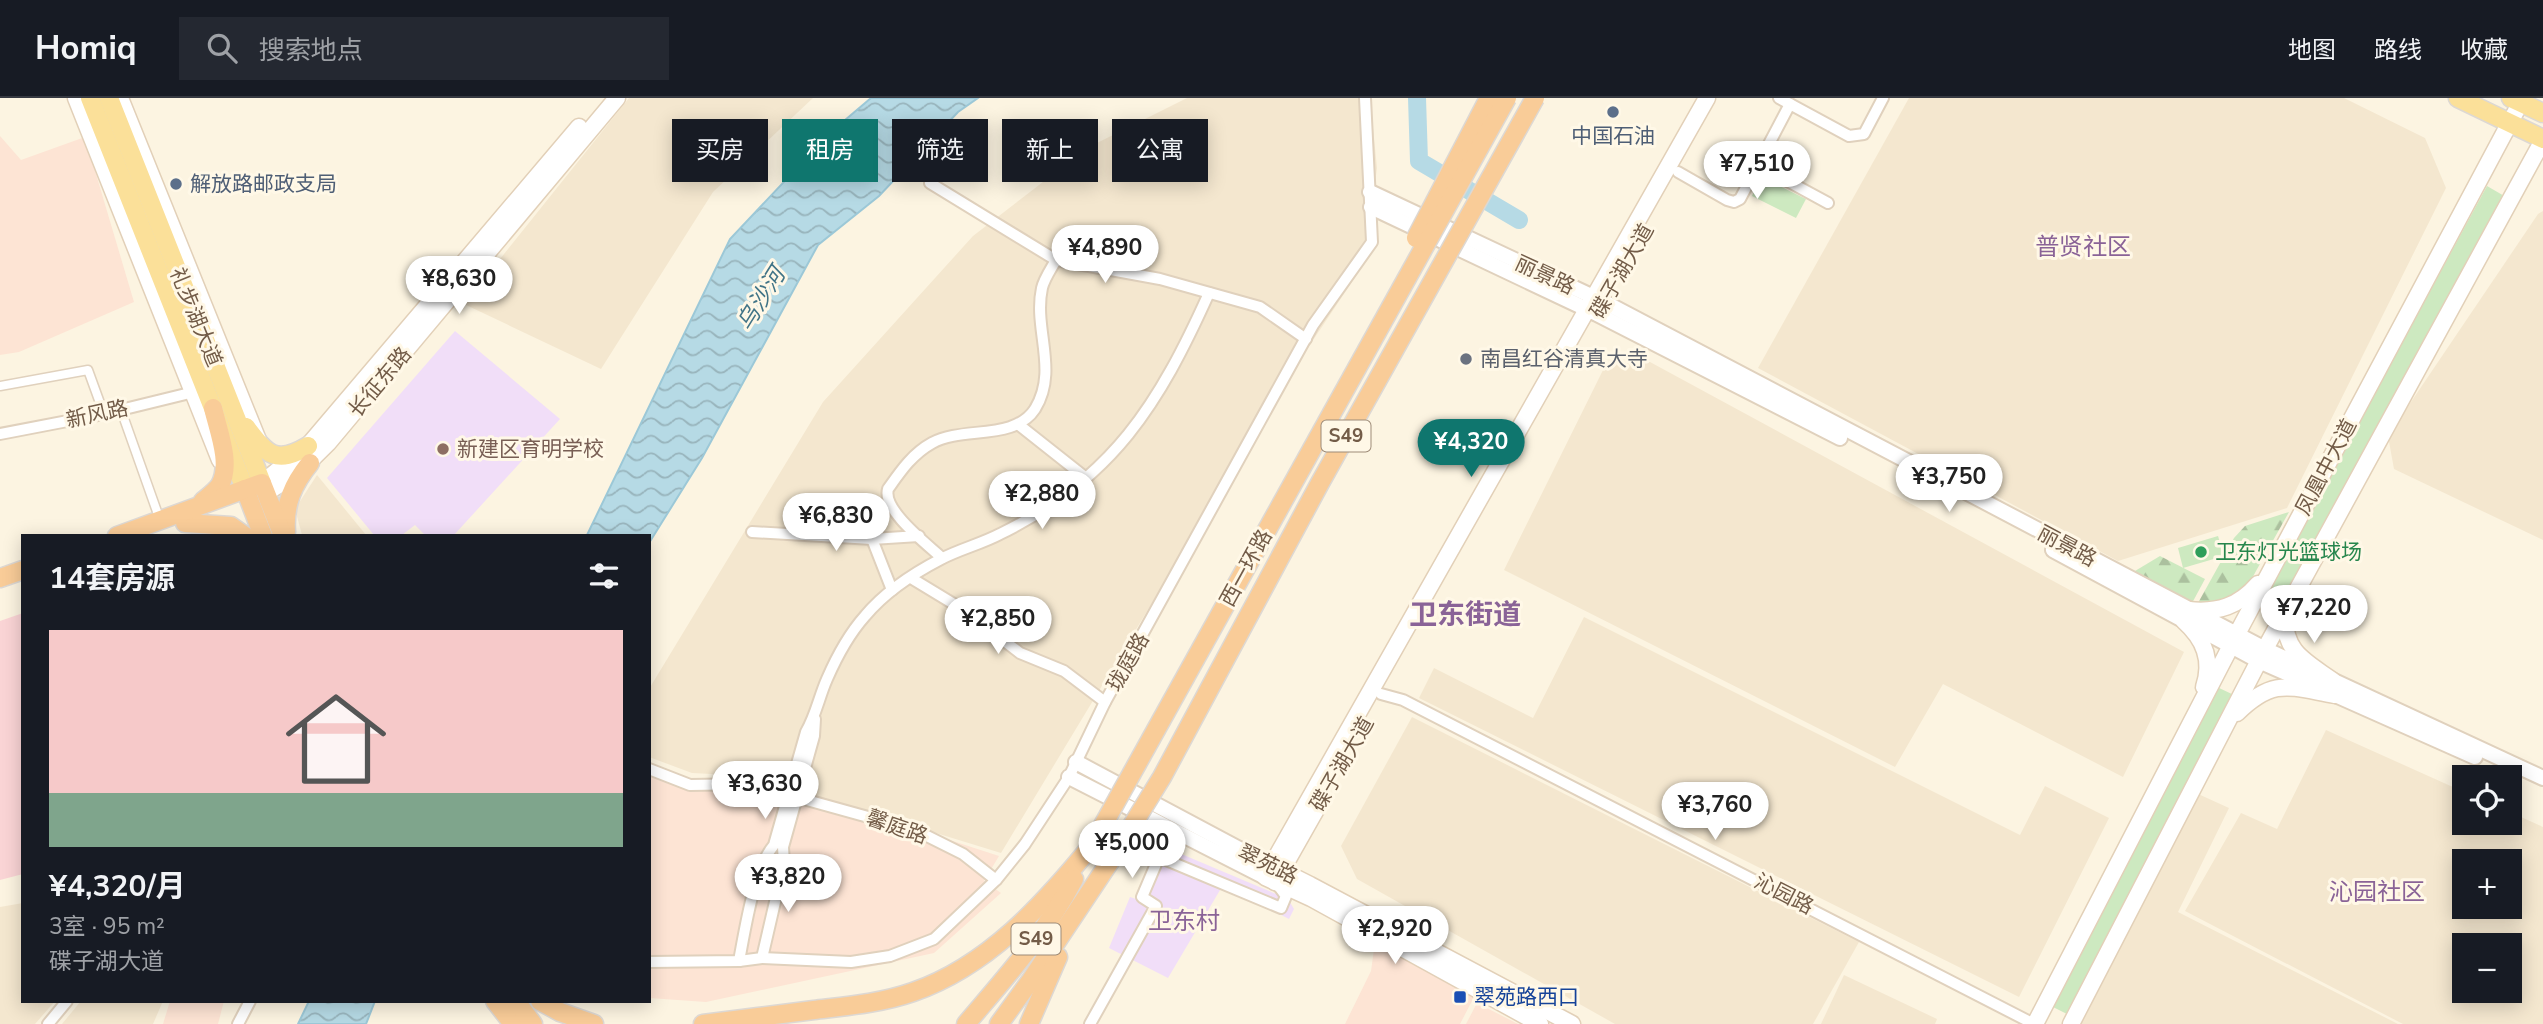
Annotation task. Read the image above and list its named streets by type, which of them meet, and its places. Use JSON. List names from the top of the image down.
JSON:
{
  "streets": {
    "highway": ["礼步湖大道", "S49", "西一环路"],
    "main road": [
      "碟子湖大道",
      "长征东路",
      "凤凰中大道",
      "翠苑路"
    ],
    "street": [
      "丽景路",
      "新风路",
      "珑庭路",
      "馨庭路",
      "沁园路"
    ]
  },
  "crossings": [
    ["碟子湖大道", "丽景路"],
    ["碟子湖大道", "翠苑路"],
    ["碟子湖大道", "沁园路"],
    ["丽景路", "凤凰中大道"],
    ["丽景路", "珑庭路"],
    ["礼步湖大道", "长征东路"],
    ["凤凰中大道", "沁园路"],
    ["珑庭路", "馨庭路"],
    ["珑庭路", "翠苑路"]
  ],
  "districts": [
    "普贤社区",
    "卫东街道",
    "沁园社区",
    "卫东村"
  ],
  "water": ["乌沙河"],
  "places": {
    "other": [
      "中国石油",
      "解放路邮政支局",
      "南昌红谷清真大寺",
      "新建区育明学校",
      "卫东灯光篮球场"
    ],
    "transit": ["翠苑路西口"]
  },
  "page": {
    "header": "Homiq",
    "search": "搜索地点",
    "nav": ["地图", "路线", "收藏"],
    "chip": [
      "买房",
      "租房",
      "筛选",
      "新上",
      "公寓"
    ],
    "price": [
      "¥7,510",
      "¥4,890",
      "¥8,630",
      "¥4,320",
      "¥3,750",
      "¥2,880",
      "¥6,830",
      "¥7,220",
      "¥2,850",
      "¥3,630",
      "¥3,760",
      "¥5,000",
      "¥3,820",
      "¥2,920"
    ],
    "heading": "14套房源",
    "list": [
      {
        "name": "¥4,320/月",
        "note": "3室 · 95 m² · 碟子湖大道"
      }
    ],
    "map_buttons": ["+", "−"]
  }
}
